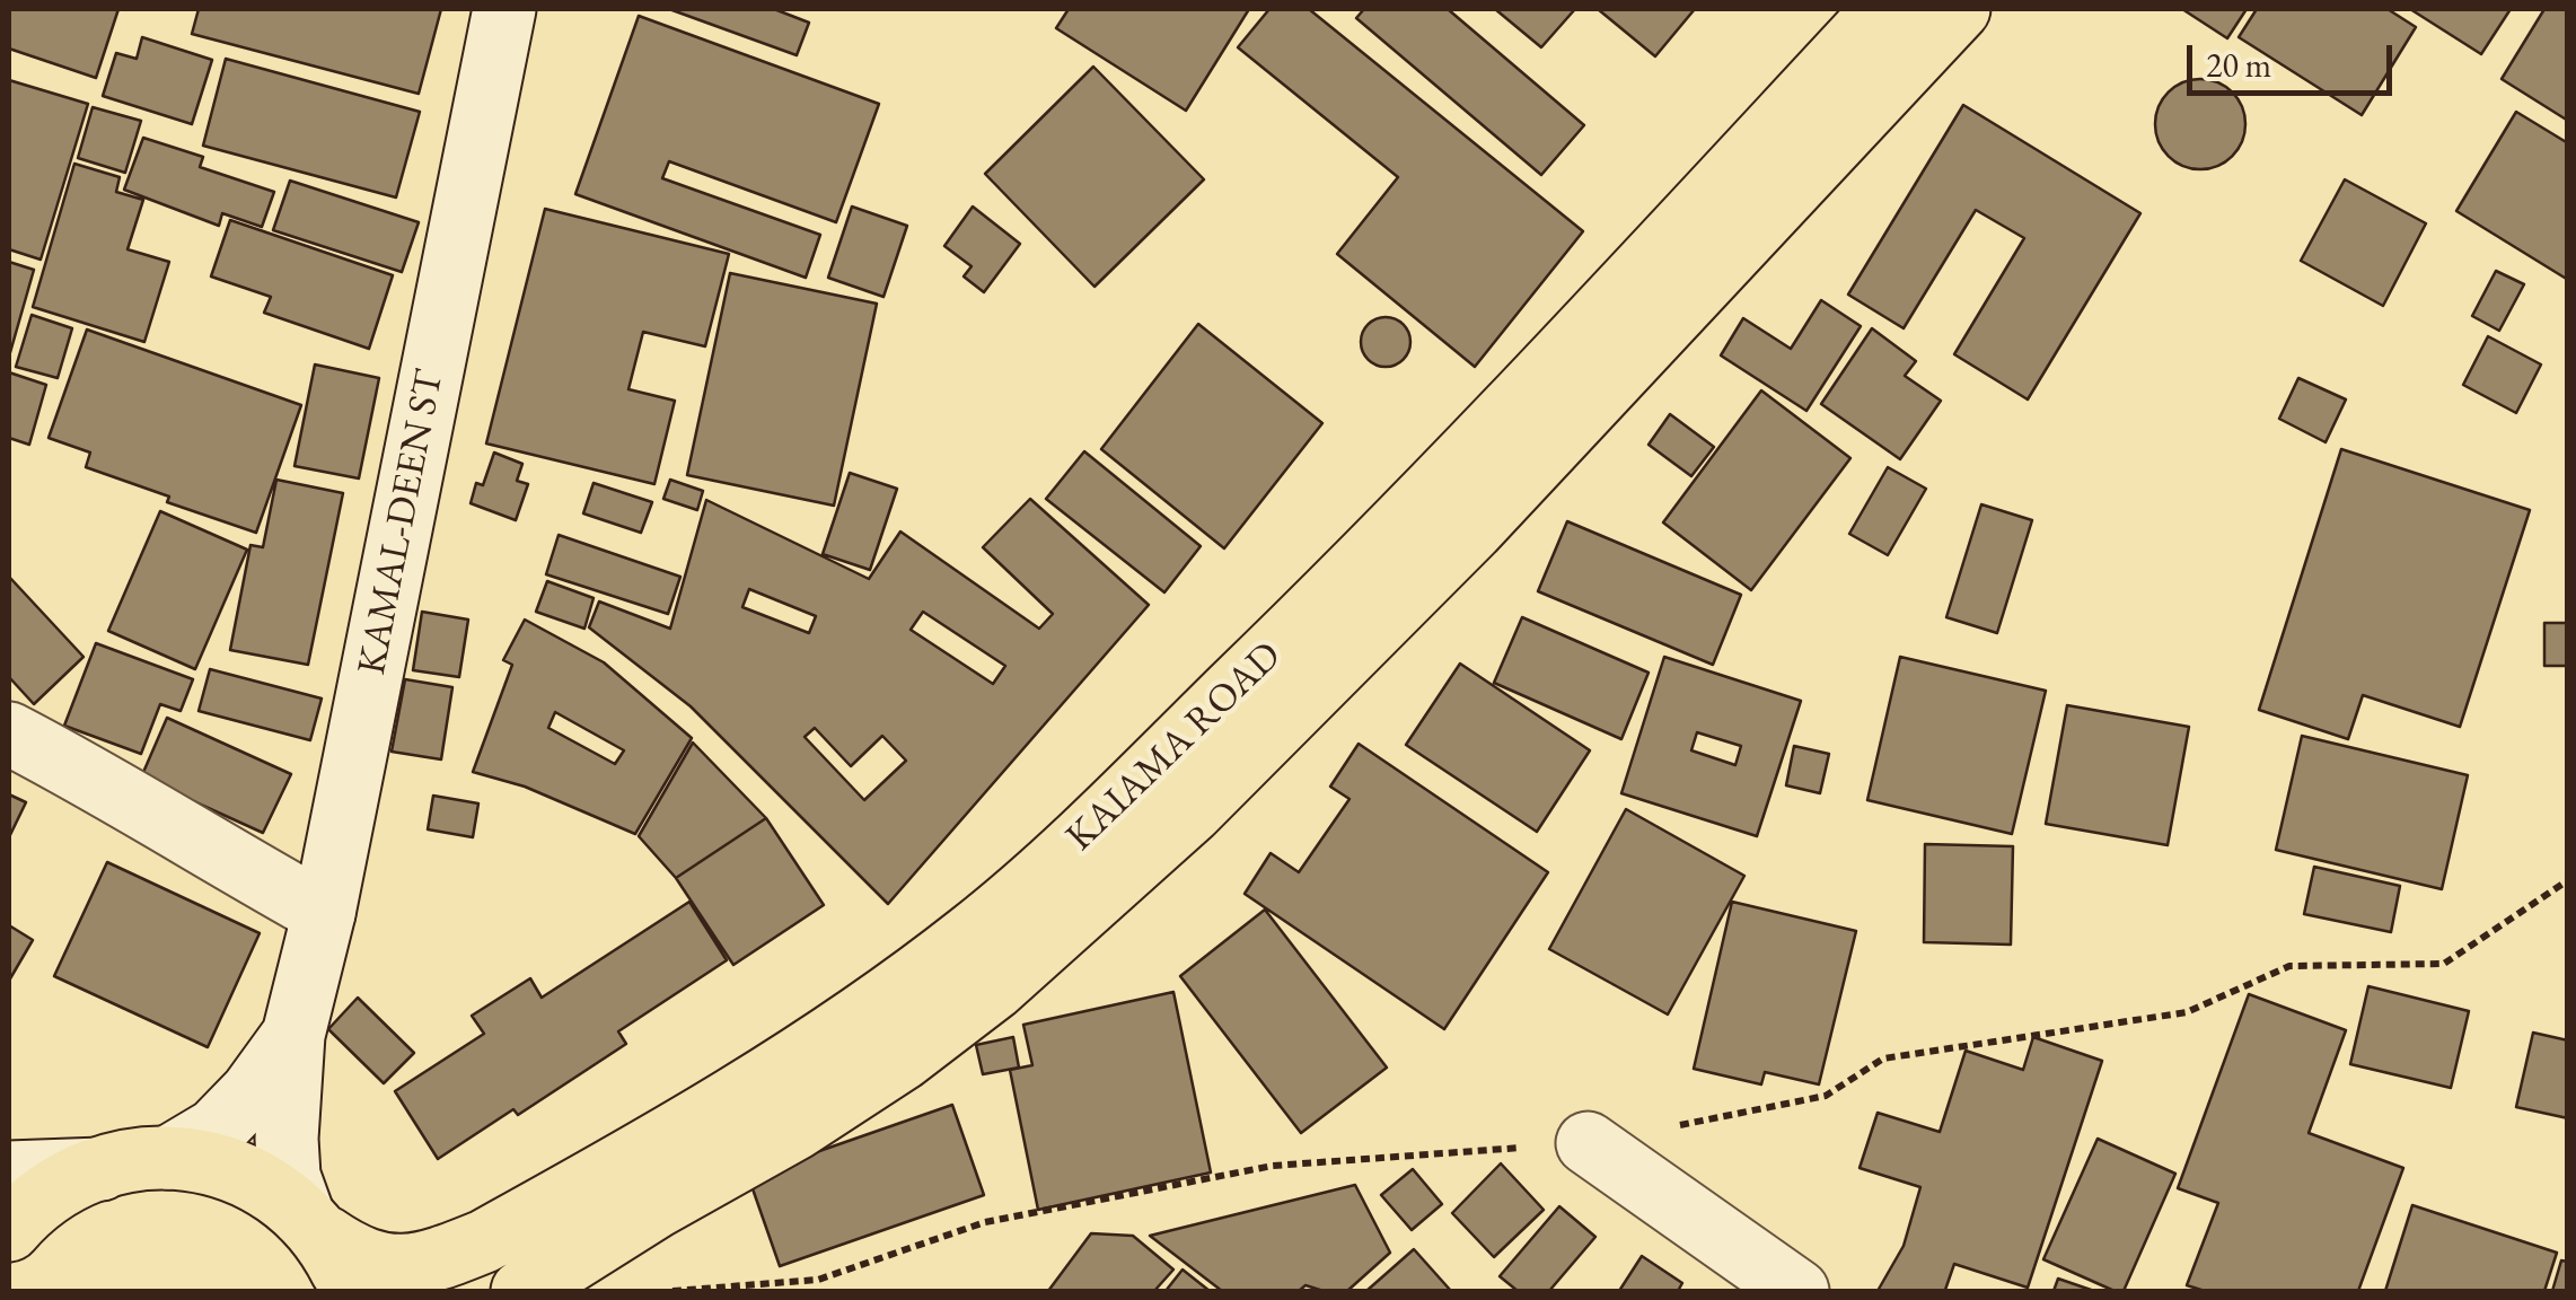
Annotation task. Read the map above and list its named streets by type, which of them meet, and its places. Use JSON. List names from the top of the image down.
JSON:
{
  "streets": {
    "highway": ["KAIAMA ROAD"],
    "street": ["KAMAL-DEEN ST"]
  },
  "scale_bar": "20 m"
}
